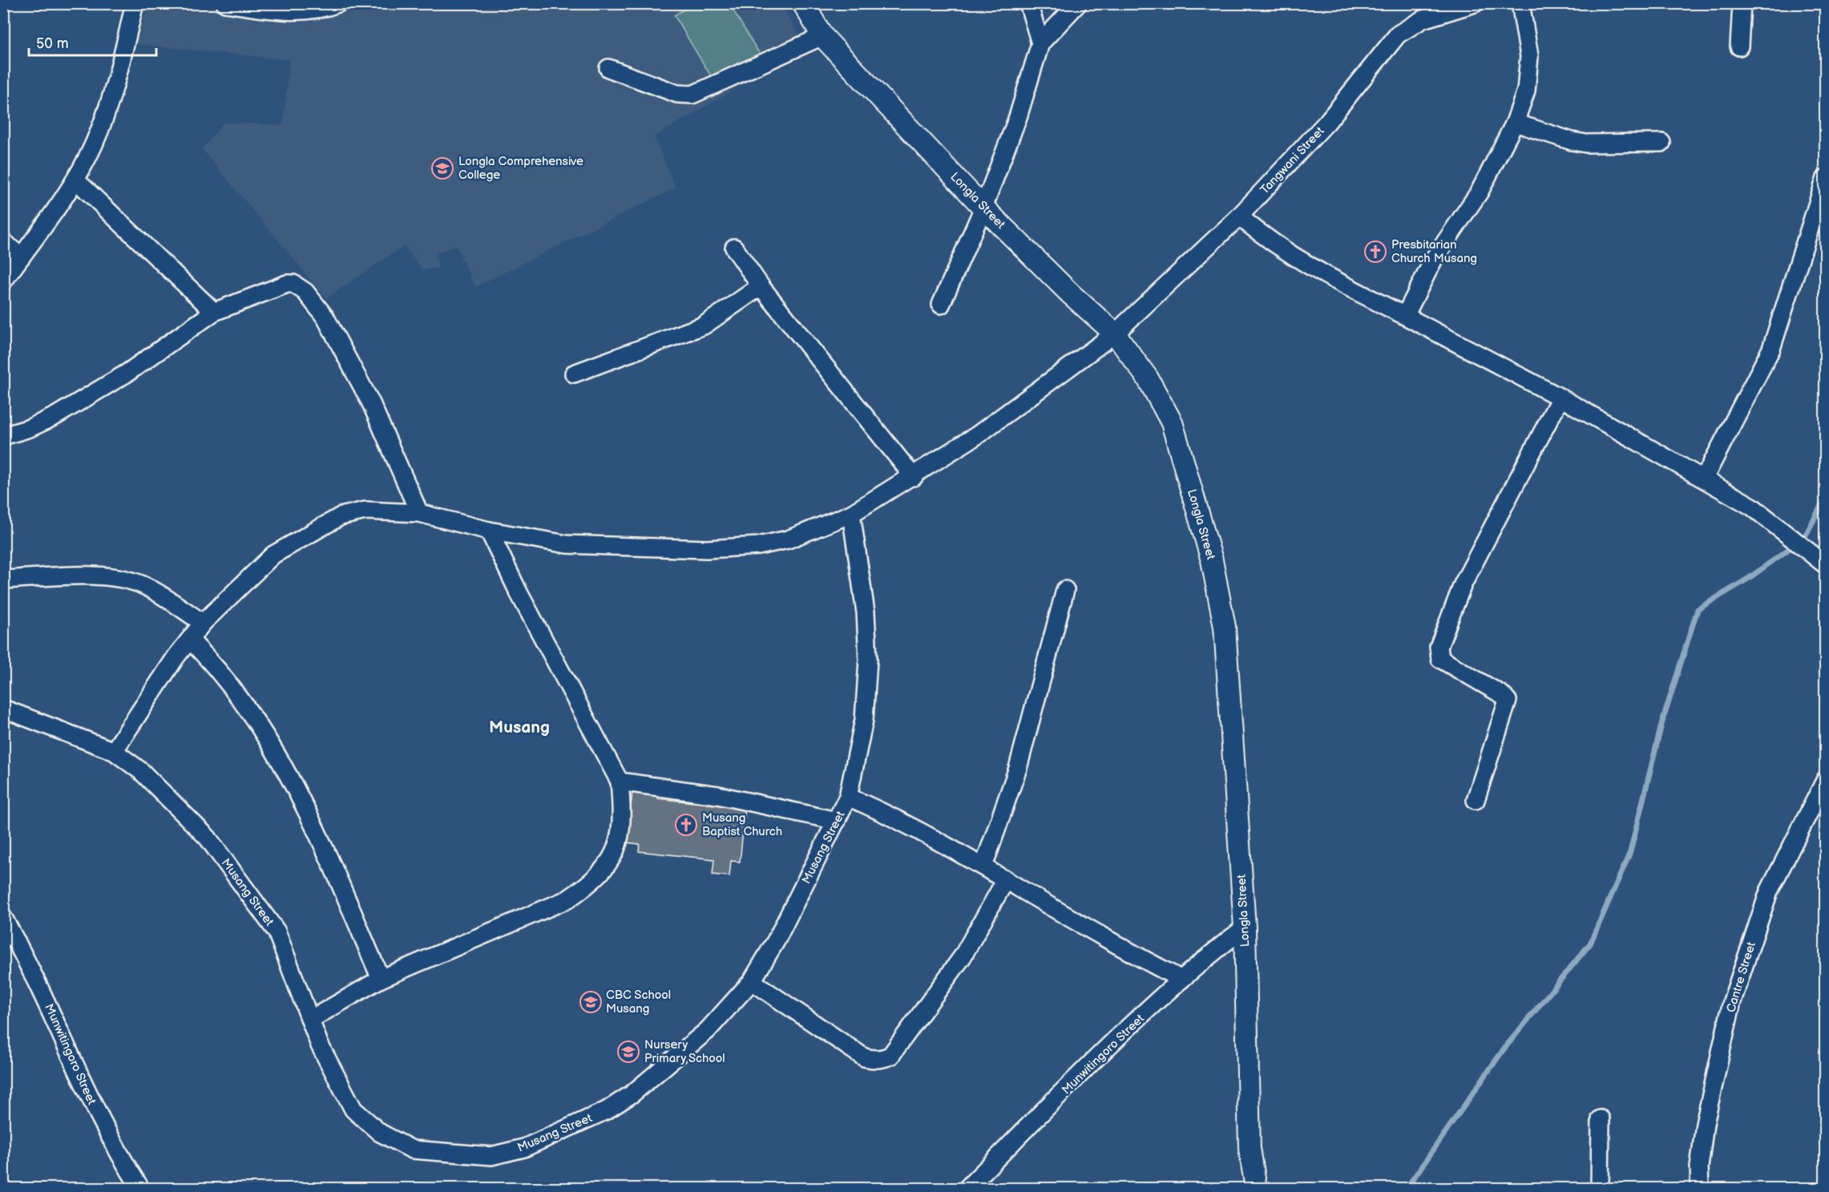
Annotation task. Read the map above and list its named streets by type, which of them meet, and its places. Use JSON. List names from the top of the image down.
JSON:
{
  "streets": {
    "main road": ["Longla Street"],
    "street": [
      "Tangwani Street",
      "Musang Street",
      "Cantre Street",
      "Munwitingoro Street"
    ]
  },
  "crossings": [
    ["Tangwani Street", "Longla Street"],
    ["Tangwani Street", "Musang Street"],
    ["Longla Street", "Munwitingoro Street"]
  ],
  "districts": ["Musang"],
  "places": {
    "school or university": ["Longla Comprehensive College", "CBC School Musang", "Nursery Primary School"],
    "church": ["Presbitarian Church Musang", "Musang Baptist Church"]
  },
  "scale_bar": "50 m"
}
